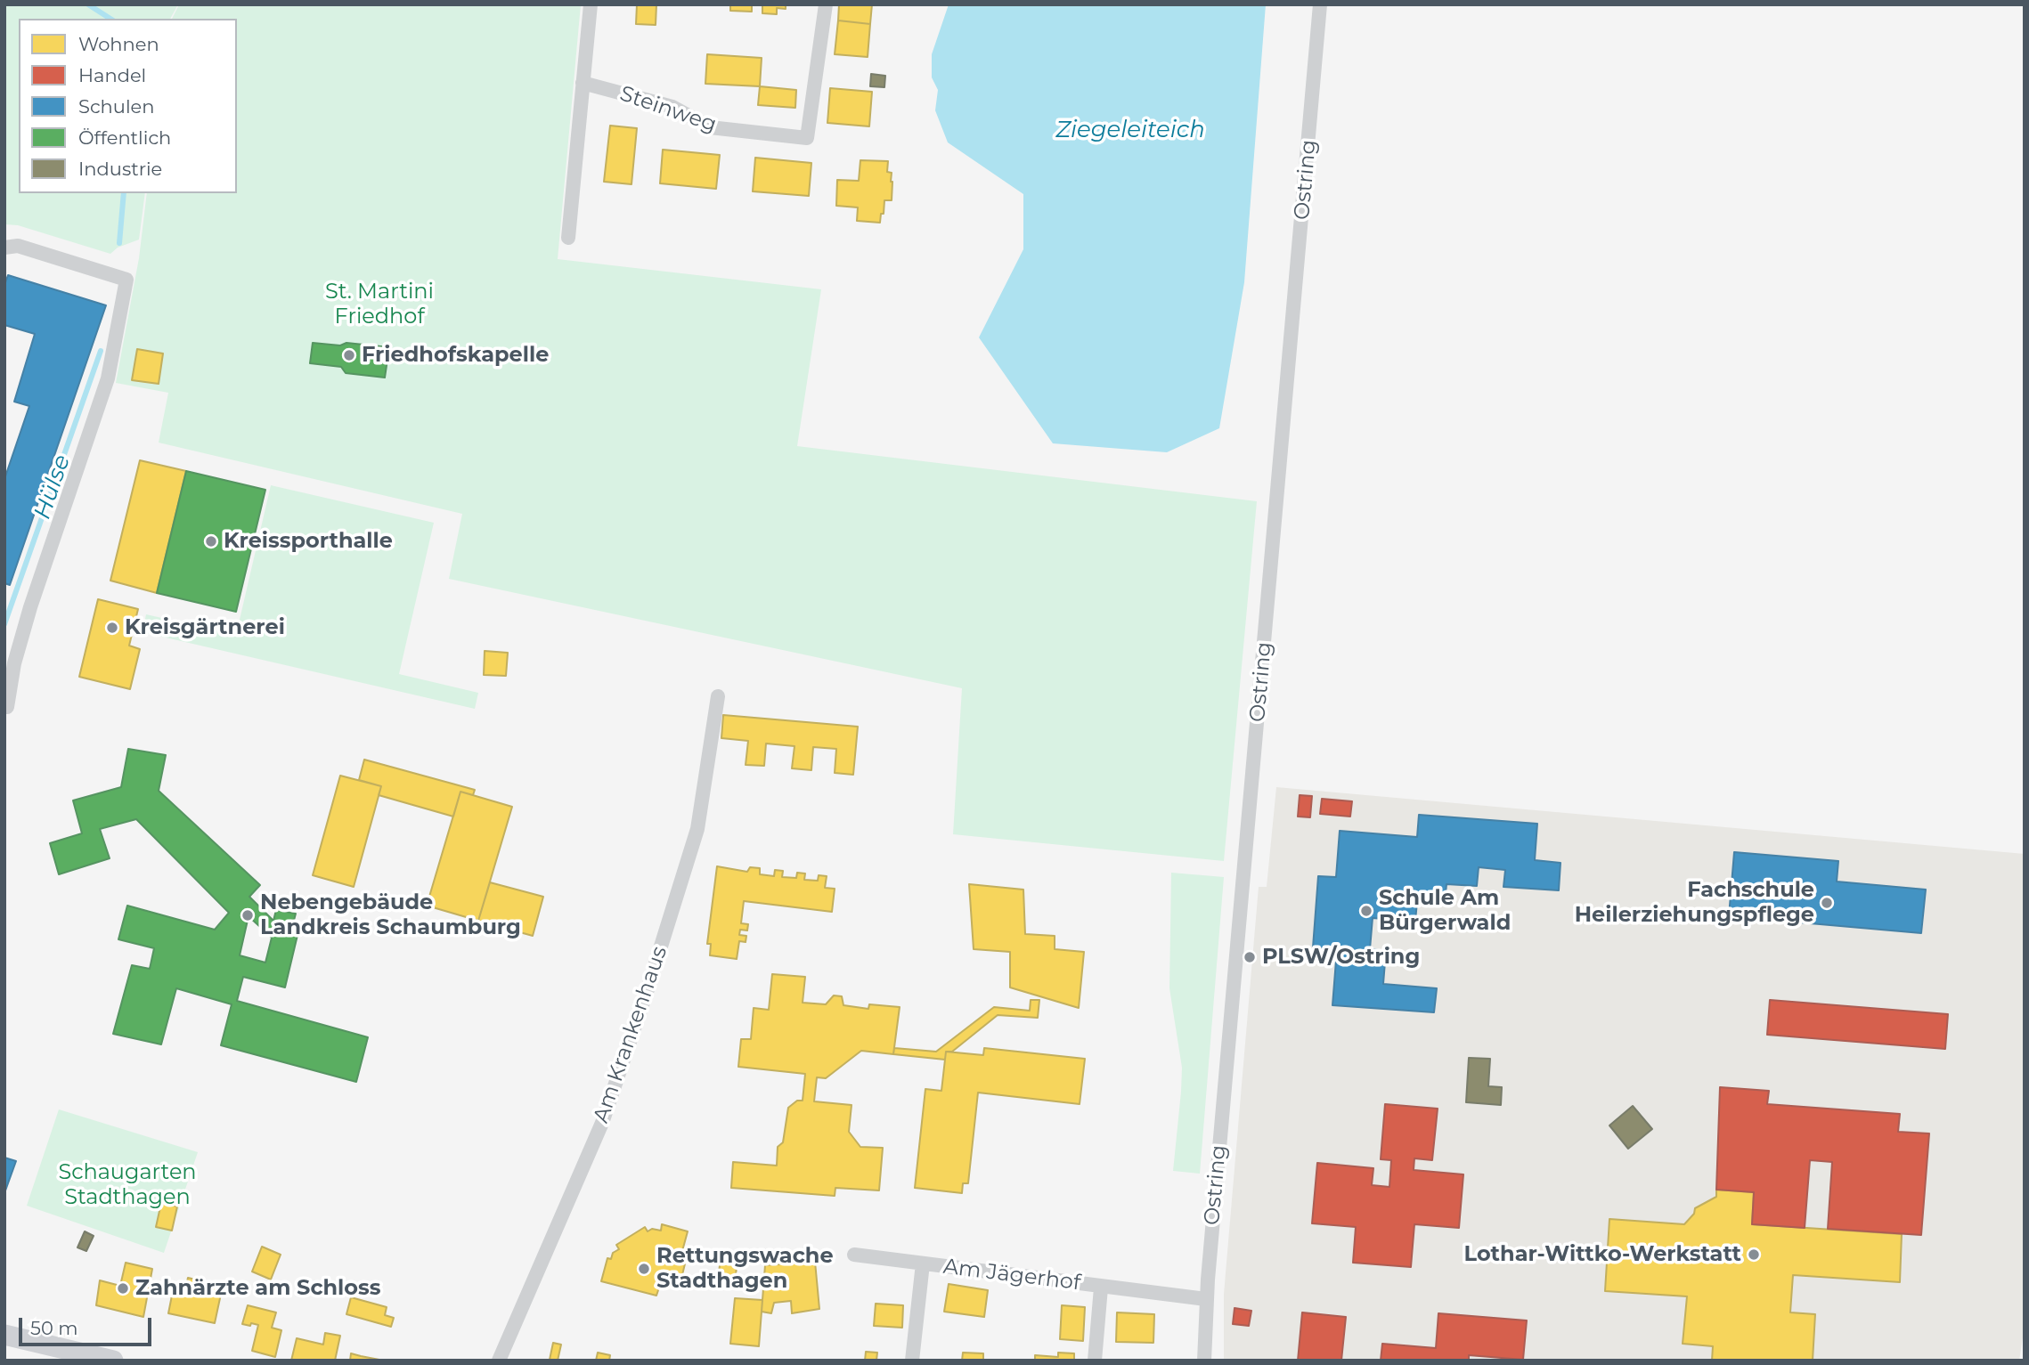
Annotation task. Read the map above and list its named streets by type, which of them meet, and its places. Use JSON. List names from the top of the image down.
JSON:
{
  "streets": {
    "street": [
      "Steinweg",
      "Ostring",
      "Am Krankenhaus",
      "Am Jägerhof"
    ]
  },
  "crossings": [
    ["Ostring", "Am Jägerhof"]
  ],
  "water": ["Ziegeleiteich", "Hülse"],
  "parks": ["St. Martini Friedhof", "Schaugarten Stadthagen"],
  "places": [
    "Friedhofskapelle",
    "Kreissporthalle",
    "Kreisgärtnerei",
    "Fachschule Heilerziehungspflege",
    "Schule Am Bürgerwald",
    "Nebengebäude Landkreis Schaumburg",
    "PLSW/Ostring",
    "Lothar-Wittko-Werkstatt",
    "Rettungswache Stadthagen",
    "Zahnärzte am Schloss"
  ],
  "legend": [
    "Wohnen",
    "Handel",
    "Schulen",
    "Öffentlich",
    "Industrie"
  ],
  "scale_bar": "50 m"
}
